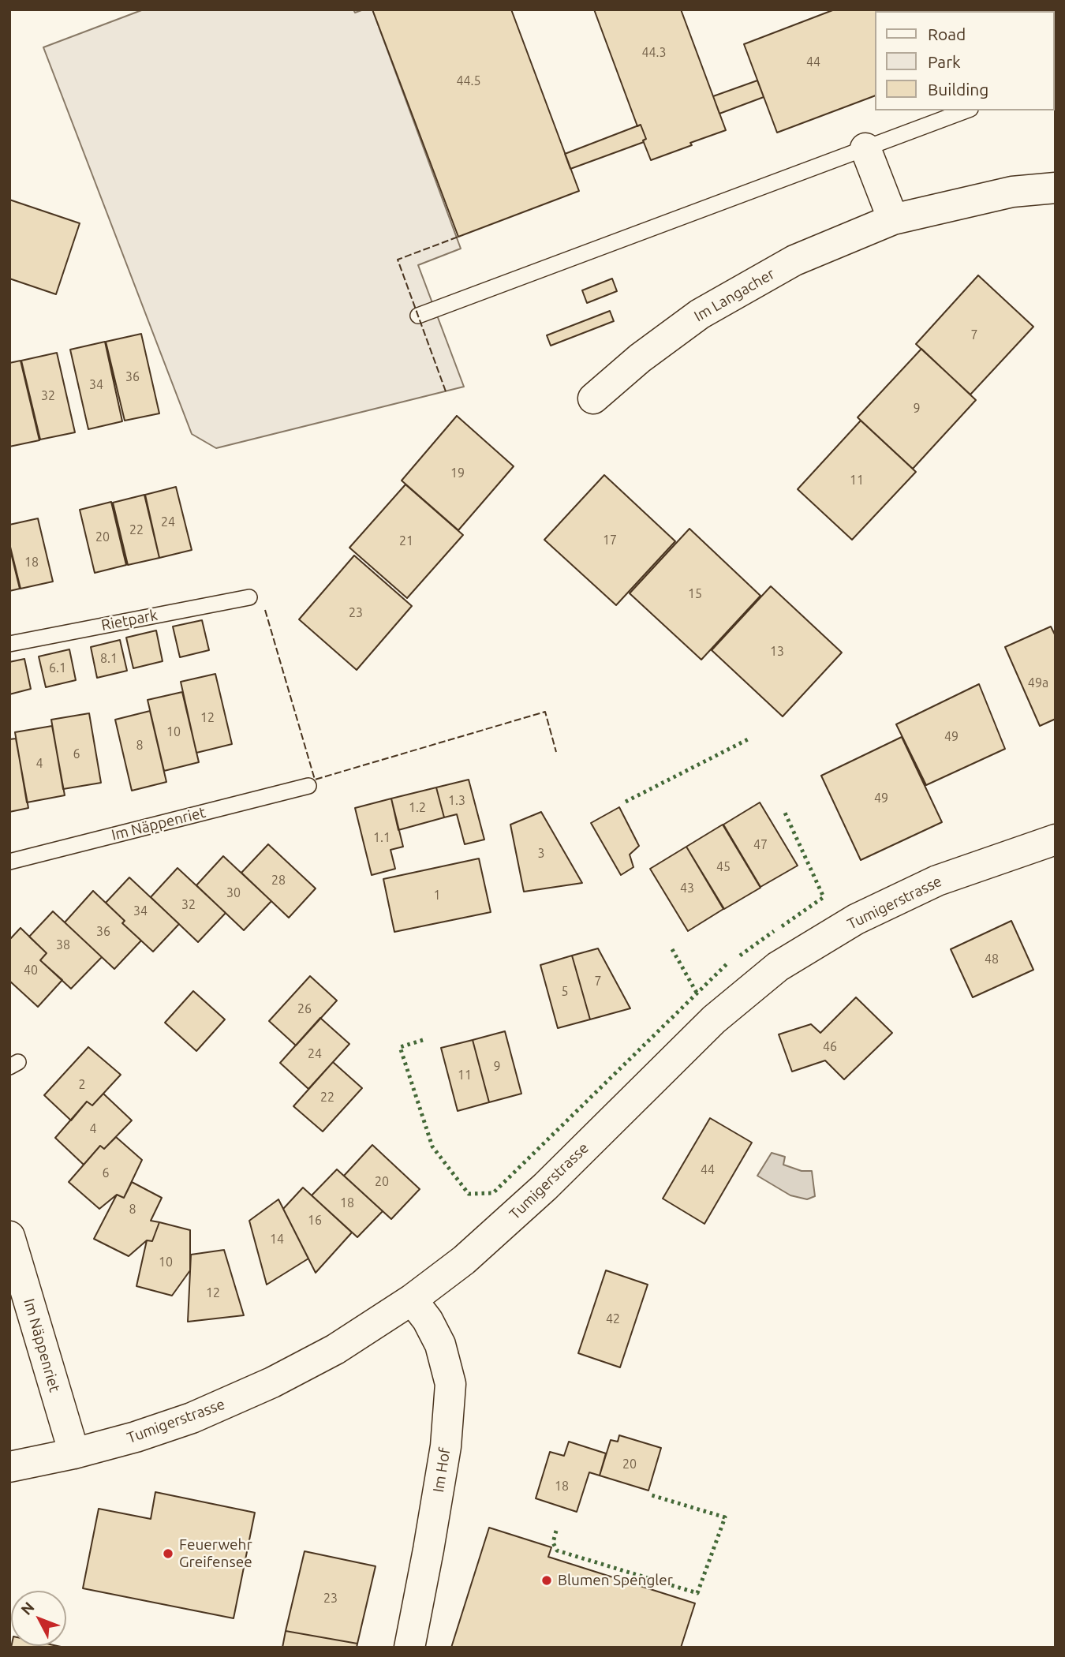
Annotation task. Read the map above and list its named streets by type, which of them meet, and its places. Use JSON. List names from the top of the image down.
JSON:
{
  "streets": {
    "street": [
      "Im Langacher",
      "Im Näppenriet",
      "Tumigerstrasse",
      "Im Hof"
    ],
    "lane": ["Rietpark"]
  },
  "crossings": [
    ["Im Näppenriet", "Tumigerstrasse"],
    ["Tumigerstrasse", "Im Hof"]
  ],
  "places": ["Feuerwehr Greifensee", "Blumen Spengler"],
  "house_numbers": [
    "44.3",
    "44",
    "44.5",
    "7",
    "36",
    "34",
    "32",
    "9",
    "19",
    "11",
    "24",
    "22",
    "20",
    "17",
    "21",
    "18",
    "15",
    "23",
    "13",
    "8.1",
    "6.1",
    "49a",
    "12",
    "10",
    "49",
    "8",
    "6",
    "4",
    "49",
    "1.3",
    "1.2",
    "1.1",
    "47",
    "3",
    "45",
    "28",
    "43",
    "30",
    "1",
    "32",
    "34",
    "36",
    "38",
    "48",
    "40",
    "7",
    "5",
    "26",
    "46",
    "24",
    "9",
    "11",
    "2",
    "22",
    "4",
    "44",
    "6",
    "20",
    "18",
    "8",
    "16",
    "14",
    "10",
    "12",
    "42",
    "20",
    "18",
    "23"
  ],
  "legend": ["Road", "Park", "Building"],
  "north": "top left"
}
